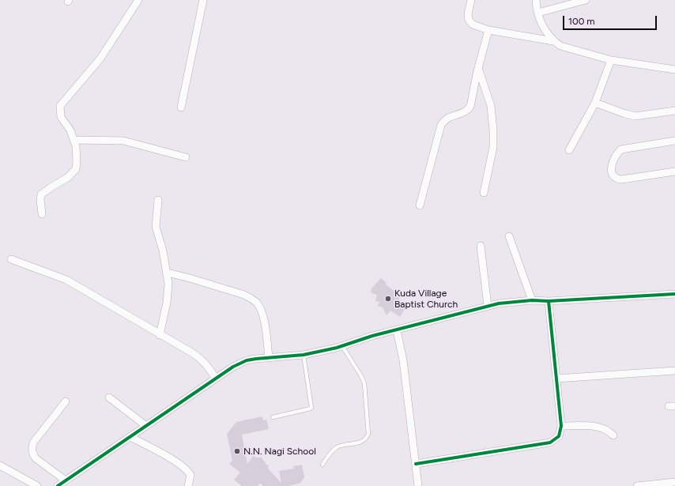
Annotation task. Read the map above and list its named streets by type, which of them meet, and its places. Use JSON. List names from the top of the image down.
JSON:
{
  "places": ["Kuda Village Baptist Church", "N.N. Nagi School"],
  "scale_bar": "100 m"
}
